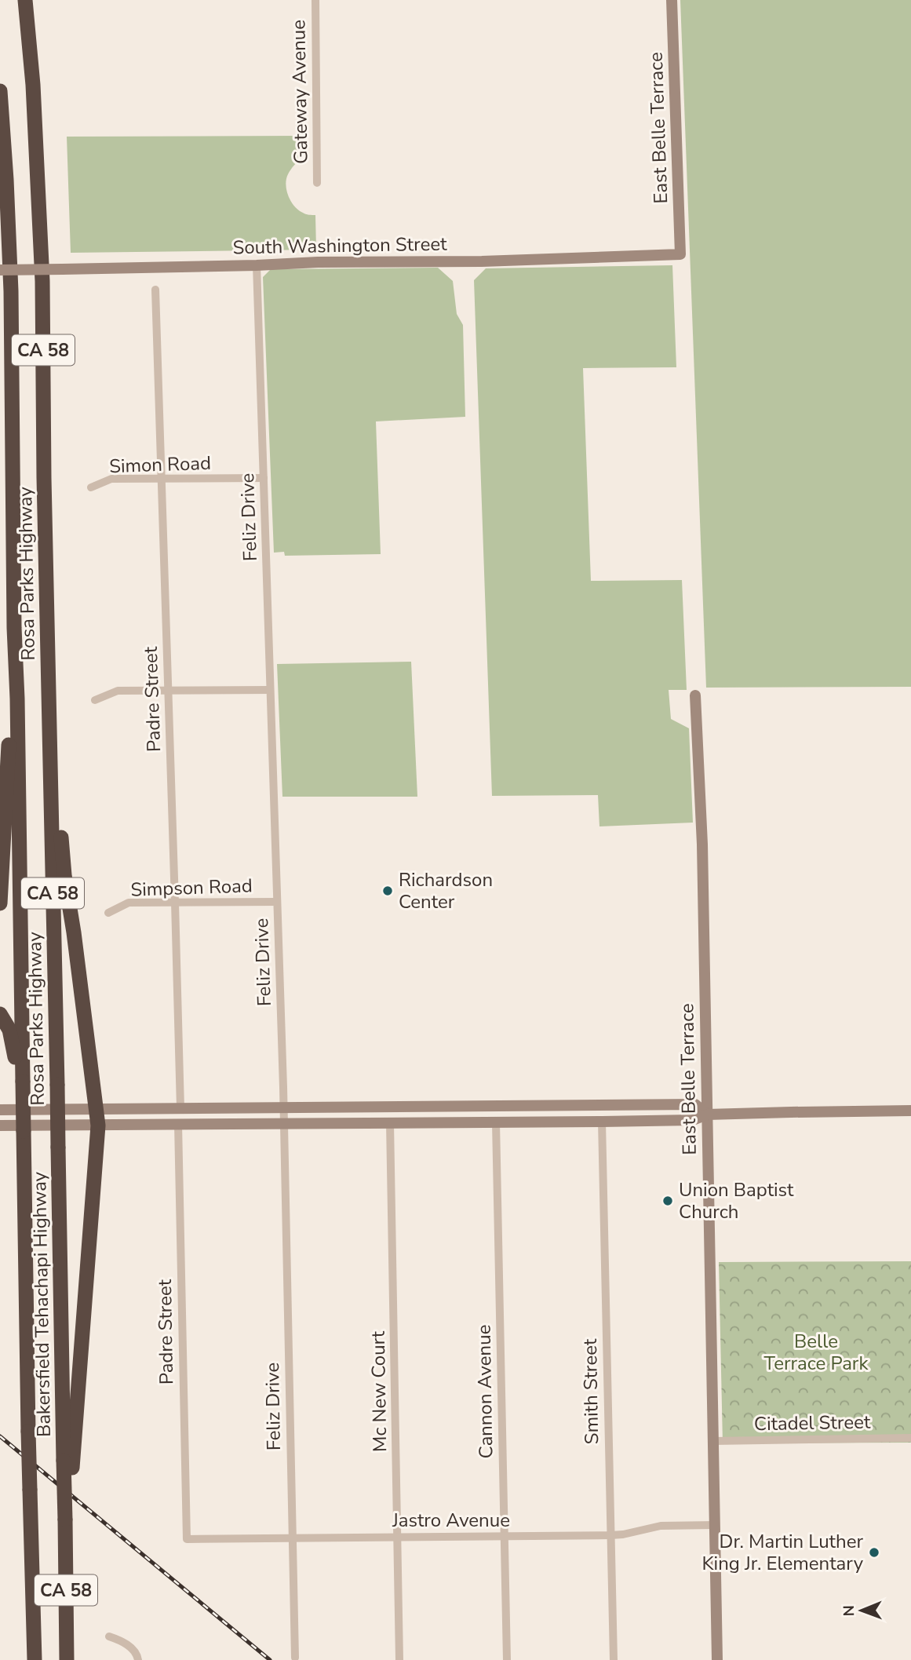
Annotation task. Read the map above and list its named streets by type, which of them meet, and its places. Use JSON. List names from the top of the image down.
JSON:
{
  "streets": {
    "highway": ["CA 58", "Rosa Parks Highway", "Bakersfield Tehachapi Highway"],
    "street": [
      "Gateway Avenue",
      "East Belle Terrace",
      "South Washington Street",
      "Simon Road",
      "Feliz Drive",
      "Padre Street",
      "Simpson Road",
      "Mc New Court",
      "Cannon Avenue",
      "Smith Street",
      "Citadel Street",
      "Jastro Avenue"
    ]
  },
  "crossings": [
    ["East Belle Terrace", "South Washington Street"],
    ["East Belle Terrace", "Citadel Street"],
    ["East Belle Terrace", "Jastro Avenue"],
    ["South Washington Street", "Feliz Drive"],
    ["CA 58", "Bakersfield Tehachapi Highway"],
    ["Simon Road", "Feliz Drive"],
    ["Simon Road", "Padre Street"],
    ["Feliz Drive", "Simpson Road"],
    ["Feliz Drive", "Jastro Avenue"],
    ["Rosa Parks Highway", "Bakersfield Tehachapi Highway"],
    ["Padre Street", "Simpson Road"],
    ["Padre Street", "Jastro Avenue"],
    ["Mc New Court", "Jastro Avenue"],
    ["Cannon Avenue", "Jastro Avenue"],
    ["Smith Street", "Jastro Avenue"]
  ],
  "parks": ["Belle Terrace Park"],
  "places": ["Richardson Center", "Union Baptist Church", "Dr. Martin Luther King Jr. Elementary"],
  "north": "left"
}
